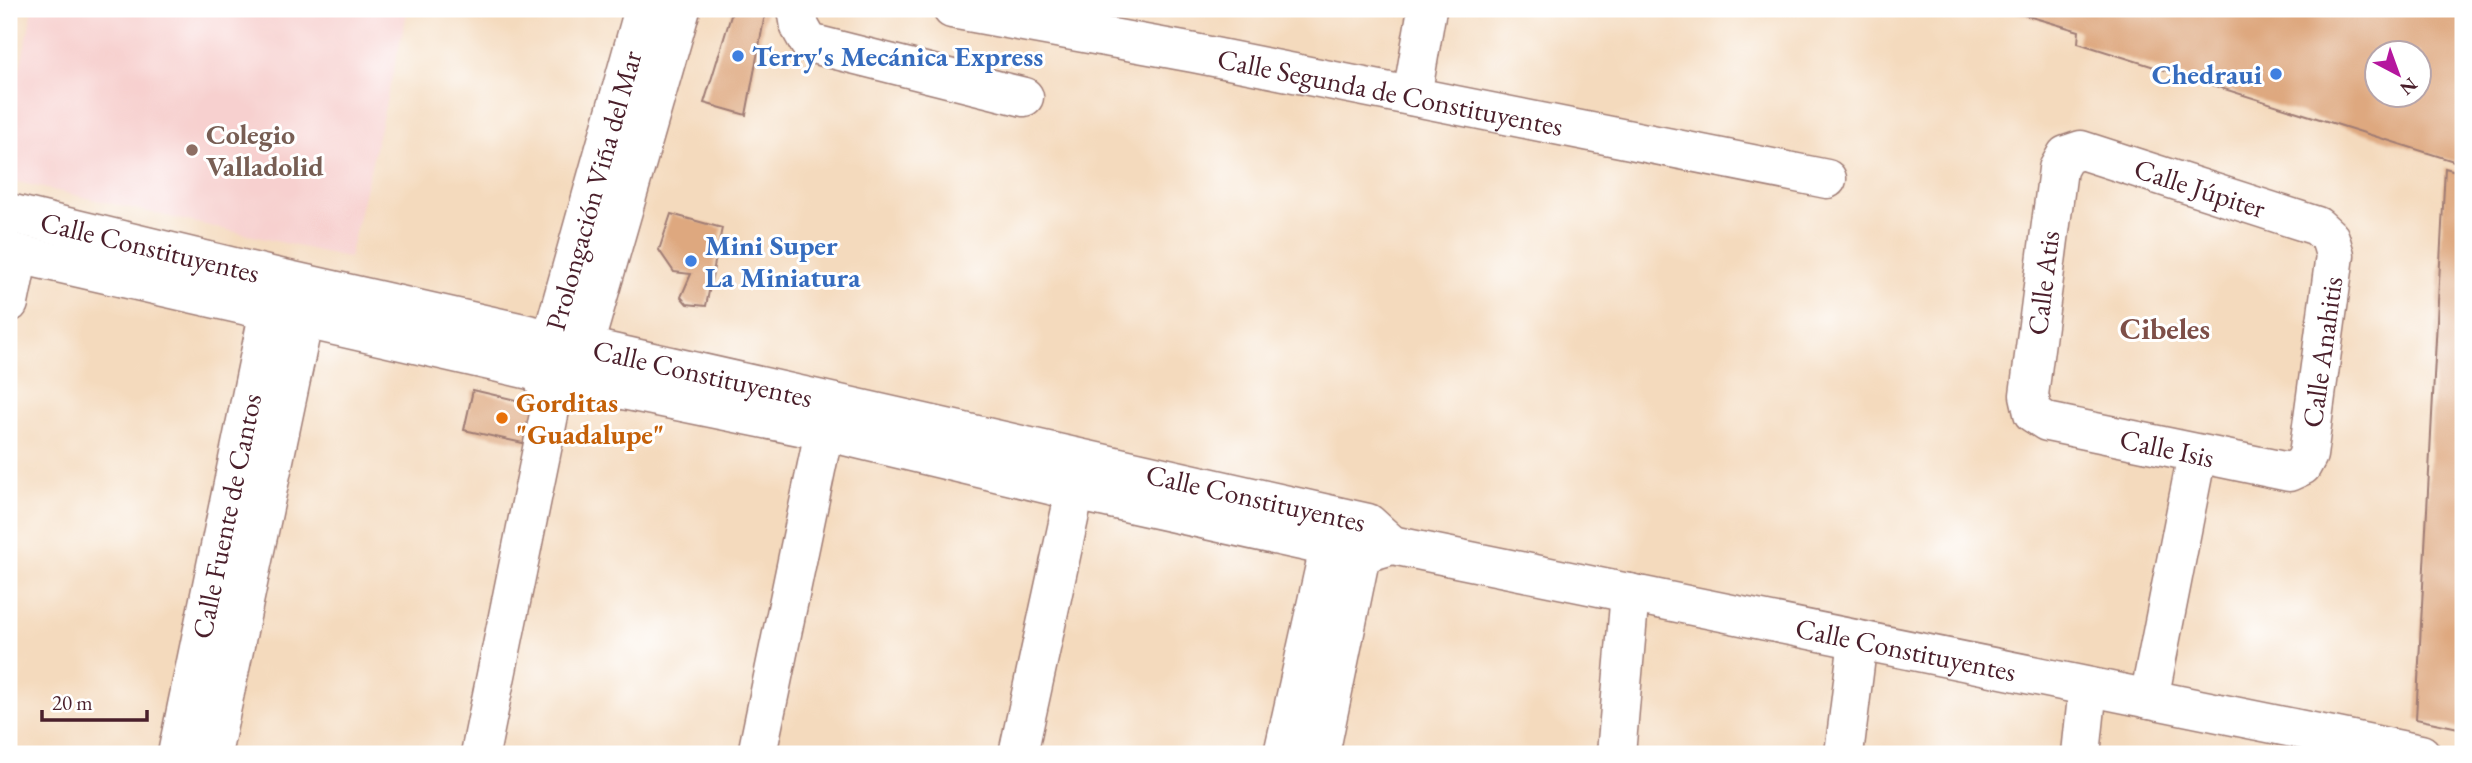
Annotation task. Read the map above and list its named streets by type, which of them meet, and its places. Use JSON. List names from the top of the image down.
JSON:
{
  "streets": {
    "street": [
      "Calle Segunda de Constituyentes",
      "Calle Júpiter",
      "Prolongación Viña del Mar",
      "Calle Constituyentes",
      "Calle Atis",
      "Calle Anahitis",
      "Calle Isis",
      "Calle Fuente de Cantos"
    ]
  },
  "crossings": [
    ["Calle Júpiter", "Calle Atis"],
    ["Calle Júpiter", "Calle Anahitis"],
    ["Prolongación Viña del Mar", "Calle Constituyentes"],
    ["Calle Constituyentes", "Calle Fuente de Cantos"],
    ["Calle Atis", "Calle Isis"],
    ["Calle Anahitis", "Calle Isis"]
  ],
  "districts": ["Cibeles"],
  "places": [
    "Terry's Mecánica Express",
    "Chedraui",
    "Colegio Valladolid",
    "Mini Super La Miniatura",
    "Gorditas \"Guadalupe\""
  ],
  "scale_bar": "20 m",
  "north": "bottom right"
}
